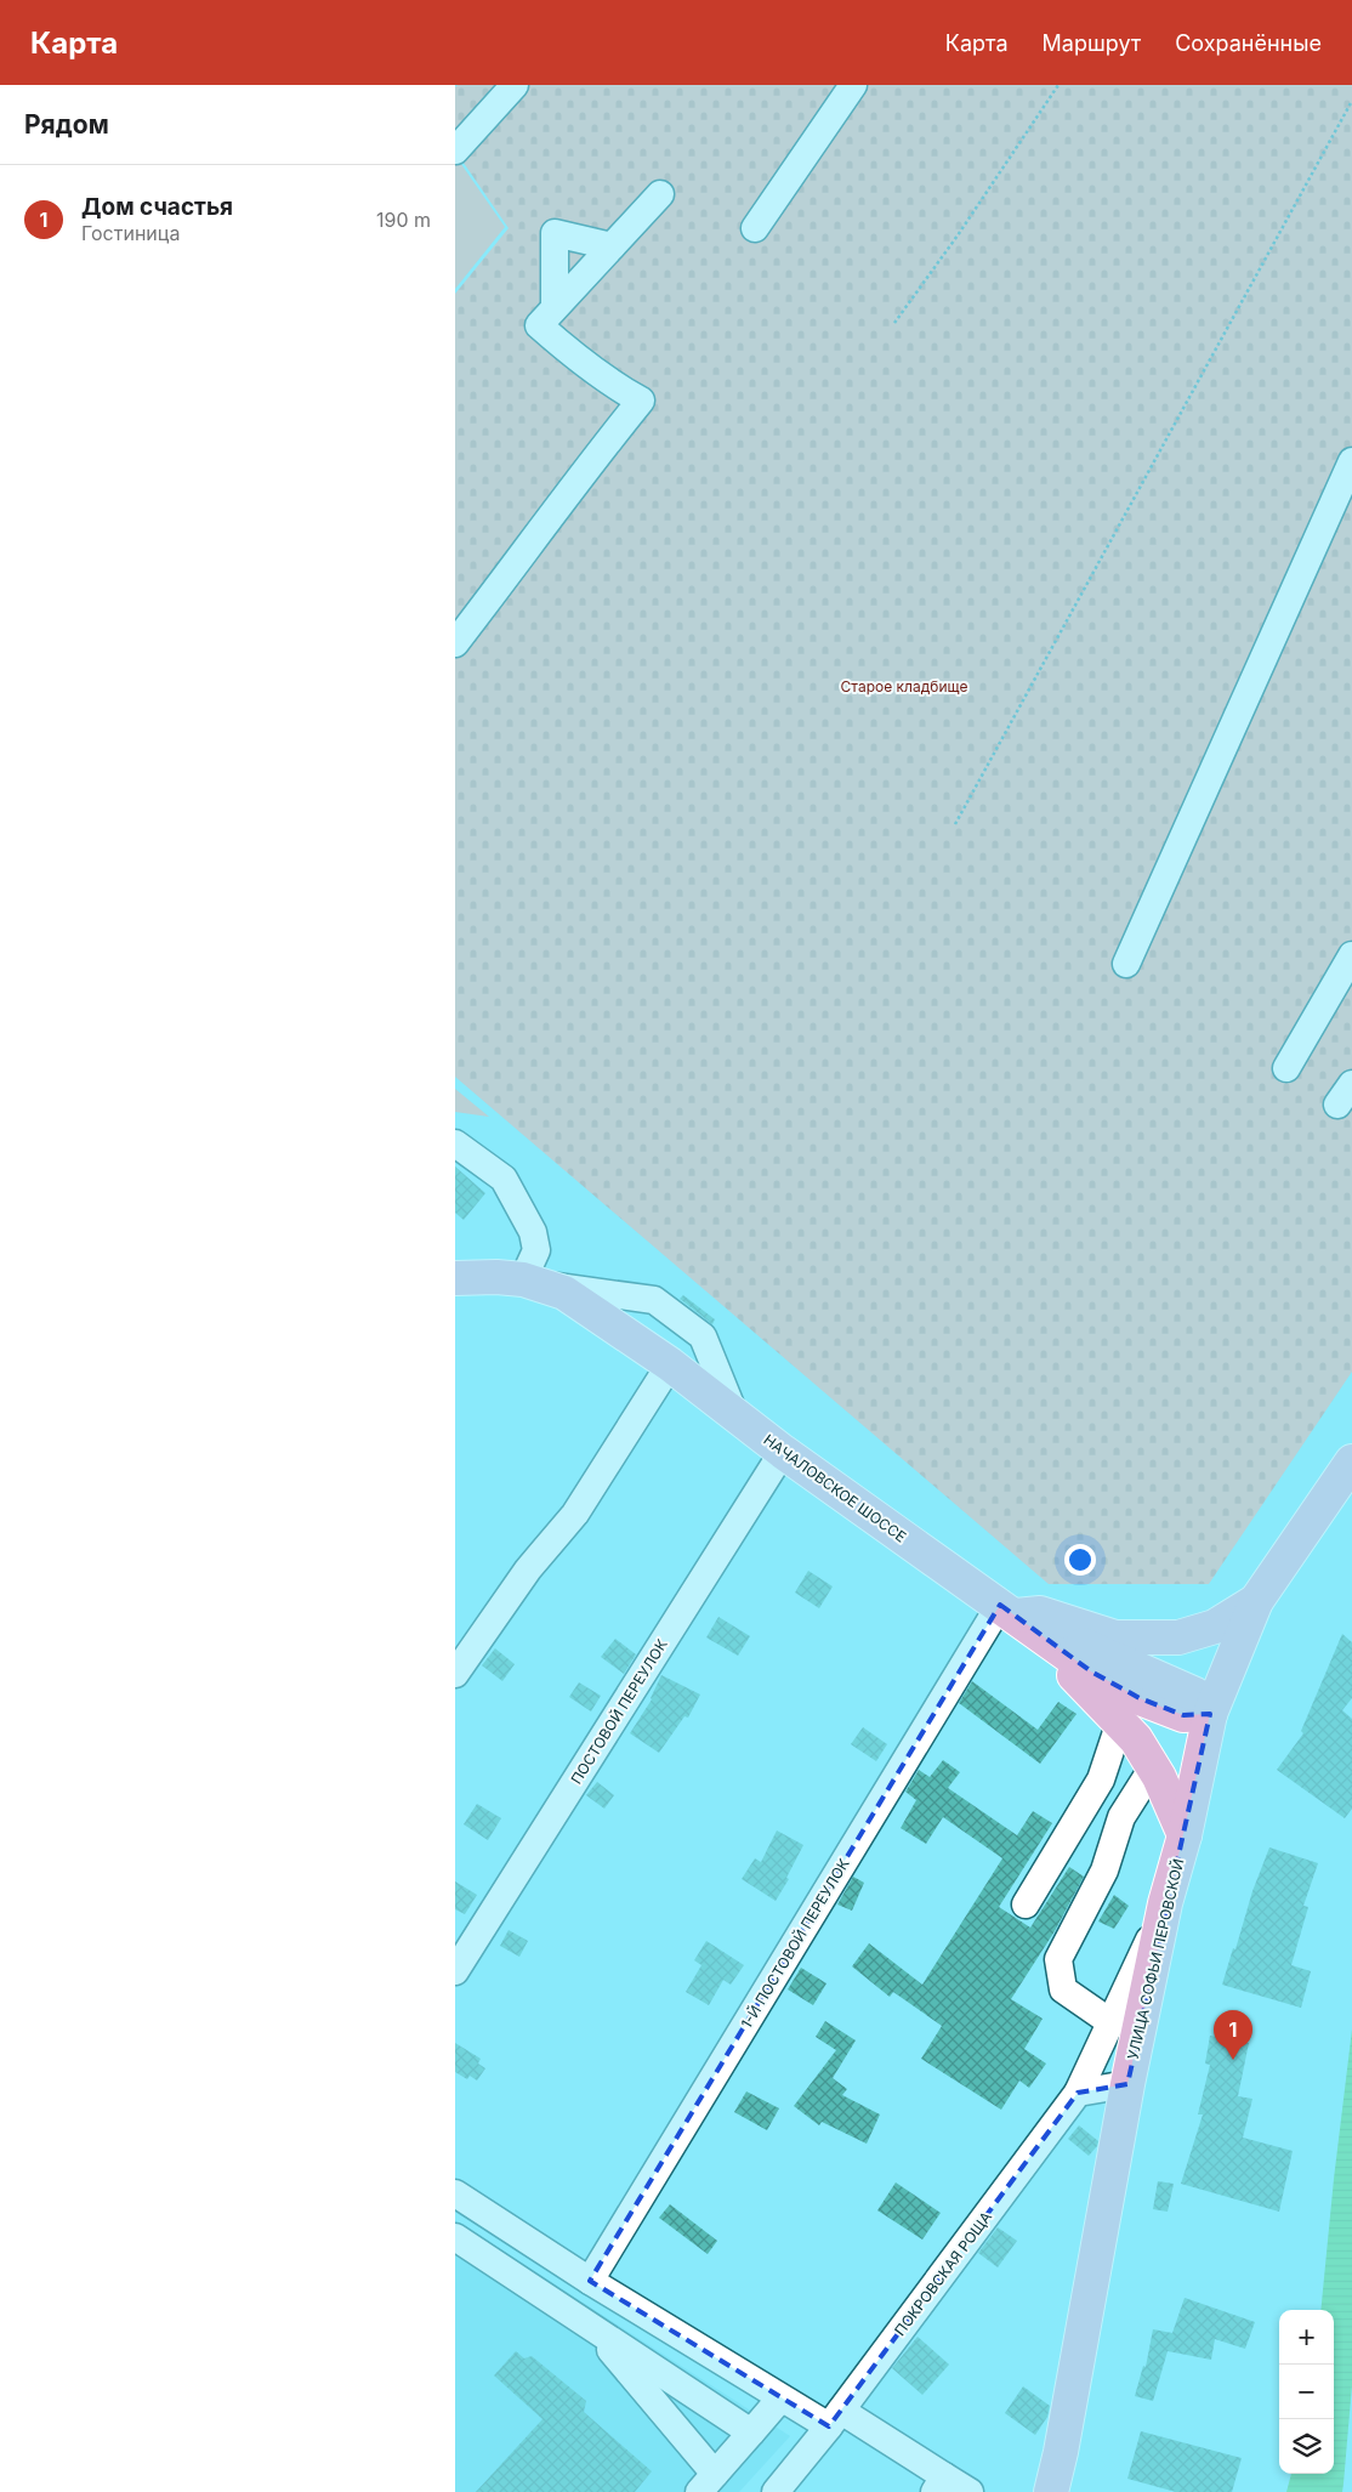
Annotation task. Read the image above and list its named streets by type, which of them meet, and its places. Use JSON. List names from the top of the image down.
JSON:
{
  "streets": {
    "main road": ["НАЧАЛОВСКОЕ ШОССЕ", "УЛИЦА СОФЬИ ПЕРОВСКОЙ"],
    "street": ["ПОСТОВОЙ ПЕРЕУЛОК", "1-Й ПОСТОВОЙ ПЕРЕУЛОК", "ПОКРОВСКАЯ РОЩА"]
  },
  "crossings": [
    ["НАЧАЛОВСКОЕ ШОССЕ", "ПОСТОВОЙ ПЕРЕУЛОК"],
    ["НАЧАЛОВСКОЕ ШОССЕ", "1-Й ПОСТОВОЙ ПЕРЕУЛОК"],
    ["НАЧАЛОВСКОЕ ШОССЕ", "УЛИЦА СОФЬИ ПЕРОВСКОЙ"],
    ["УЛИЦА СОФЬИ ПЕРОВСКОЙ", "ПОКРОВСКАЯ РОЩА"]
  ],
  "parks": ["Старое кладбище"],
  "page": {
    "header": "Карта",
    "nav": ["Карта", "Маршрут", "Сохранённые"],
    "heading": "Рядом",
    "list": [
      {
        "mark": "1",
        "name": "Дом счастья",
        "note": "Гостиница",
        "value": "190 m"
      }
    ],
    "pins": "1",
    "map_buttons": ["+", "−"]
  }
}
